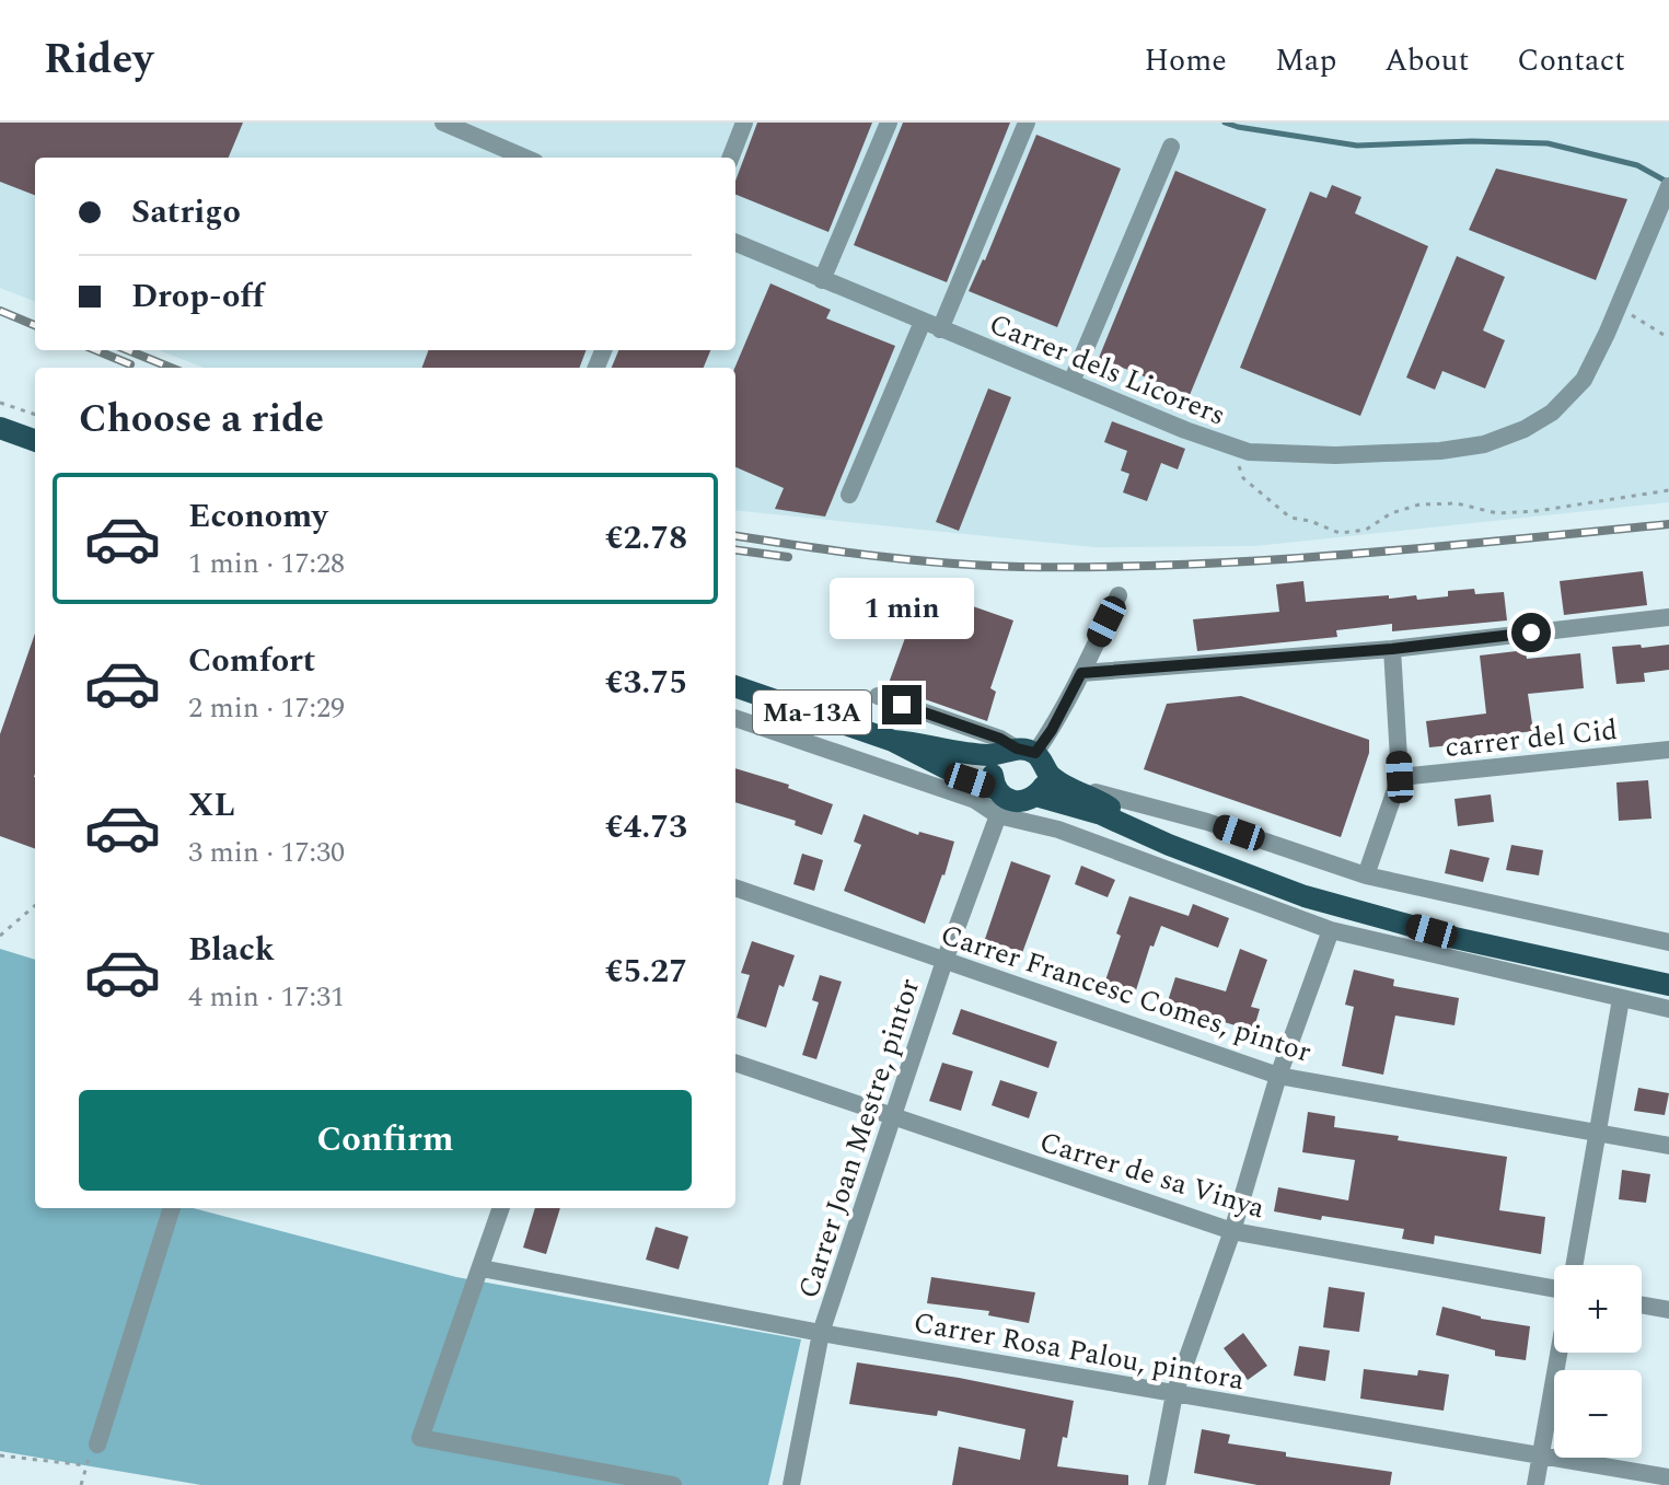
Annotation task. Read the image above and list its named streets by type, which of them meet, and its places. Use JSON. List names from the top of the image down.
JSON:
{
  "streets": {
    "main road": ["Ma-13A"],
    "street": [
      "Carrer dels Licorers",
      "carrer del Cid",
      "Carrer Francesc Comes, pintor",
      "Carrer Joan Mestre, pintor",
      "Carrer de sa Vinya",
      "Carrer Rosa Palou, pintora"
    ]
  },
  "crossings": [
    ["Carrer Francesc Comes, pintor", "Carrer Joan Mestre, pintor"],
    ["Carrer Joan Mestre, pintor", "Carrer de sa Vinya"],
    ["Carrer Joan Mestre, pintor", "Carrer Rosa Palou, pintora"]
  ],
  "page": {
    "header": "Ridey",
    "nav": [
      "Home",
      "Map",
      "About",
      "Contact"
    ],
    "banner": ["Satrigo", "Drop-off"],
    "heading": "Choose a ride",
    "list": [
      {
        "name": "Economy",
        "note": "1 min · 17:28",
        "value": "€2.78"
      },
      {
        "name": "Comfort",
        "note": "2 min · 17:29",
        "value": "€3.75"
      },
      {
        "name": "XL",
        "note": "3 min · 17:30",
        "value": "€4.73"
      },
      {
        "name": "Black",
        "note": "4 min · 17:31",
        "value": "€5.27"
      }
    ],
    "bubble": "1 min",
    "buttons": "Confirm",
    "map_buttons": ["+", "−"]
  }
}
